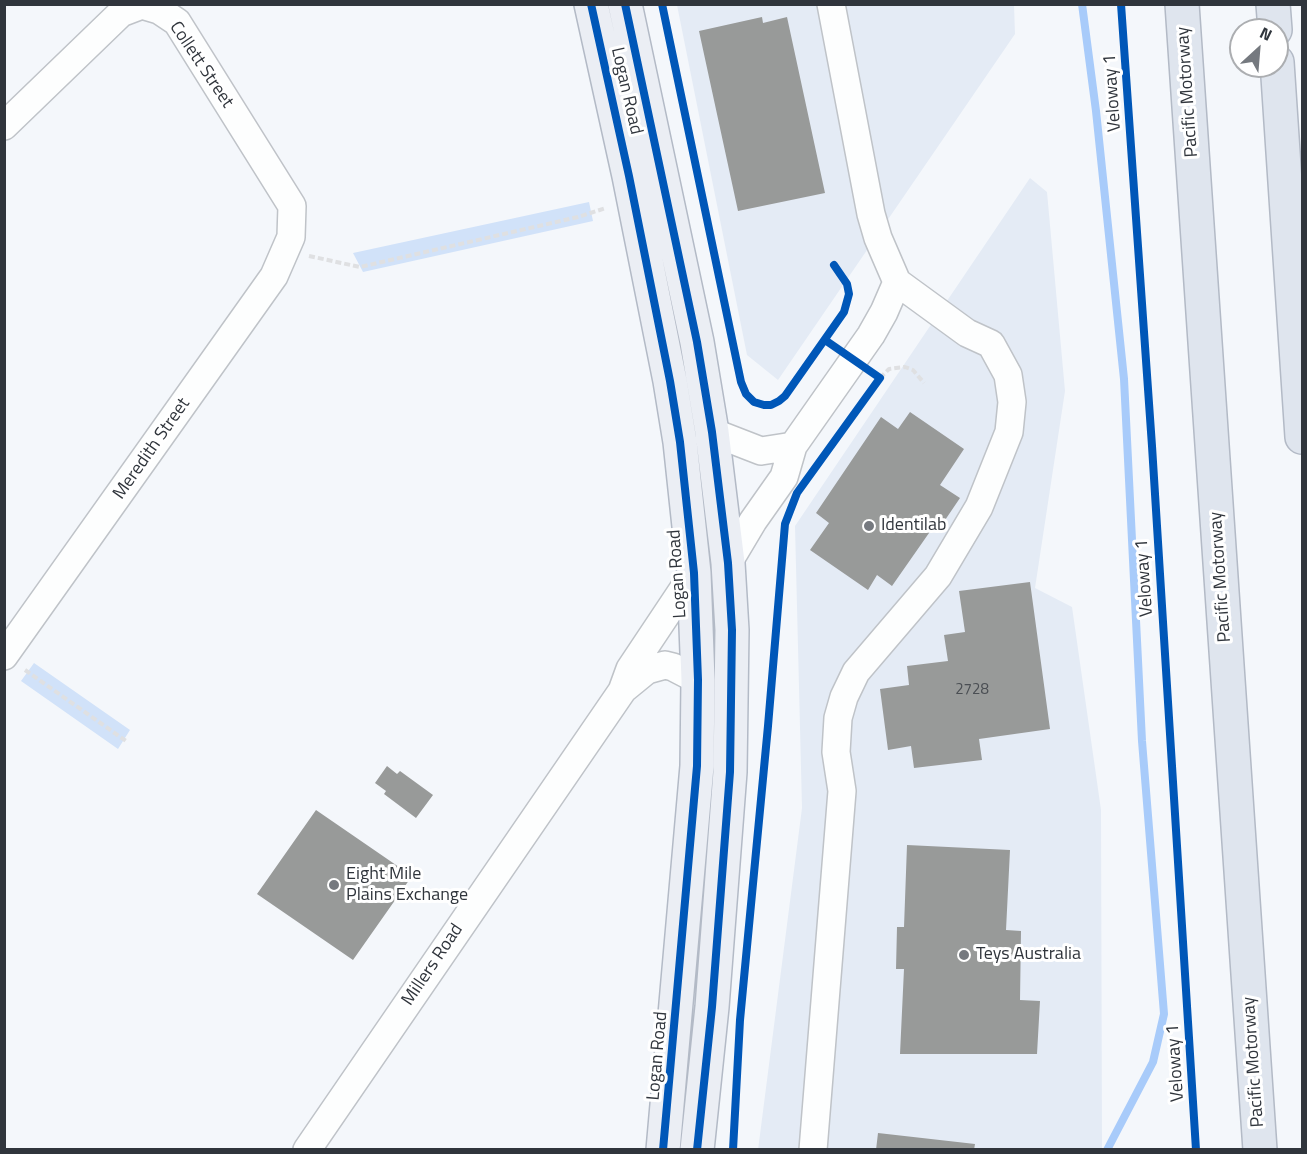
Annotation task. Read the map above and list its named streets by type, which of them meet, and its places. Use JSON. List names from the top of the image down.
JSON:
{
  "streets": {
    "highway": ["Pacific Motorway"],
    "main road": ["Logan Road"],
    "street": ["Collett Street", "Meredith Street", "Millers Road"],
    "cycle path": ["Veloway 1"]
  },
  "crossings": [
    ["Collett Street", "Meredith Street"],
    ["Logan Road", "Millers Road"]
  ],
  "places": ["Identilab", "Eight Mile Plains Exchange", "Teys Australia"],
  "house_numbers": ["2728"],
  "north": "top right"
}
